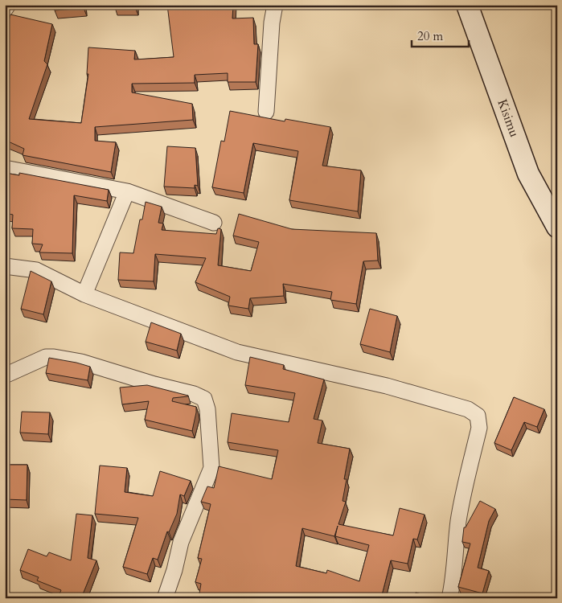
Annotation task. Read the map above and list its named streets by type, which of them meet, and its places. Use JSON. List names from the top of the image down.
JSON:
{
  "streets": {
    "street": ["Kisimu"]
  },
  "scale_bar": "20 m"
}
